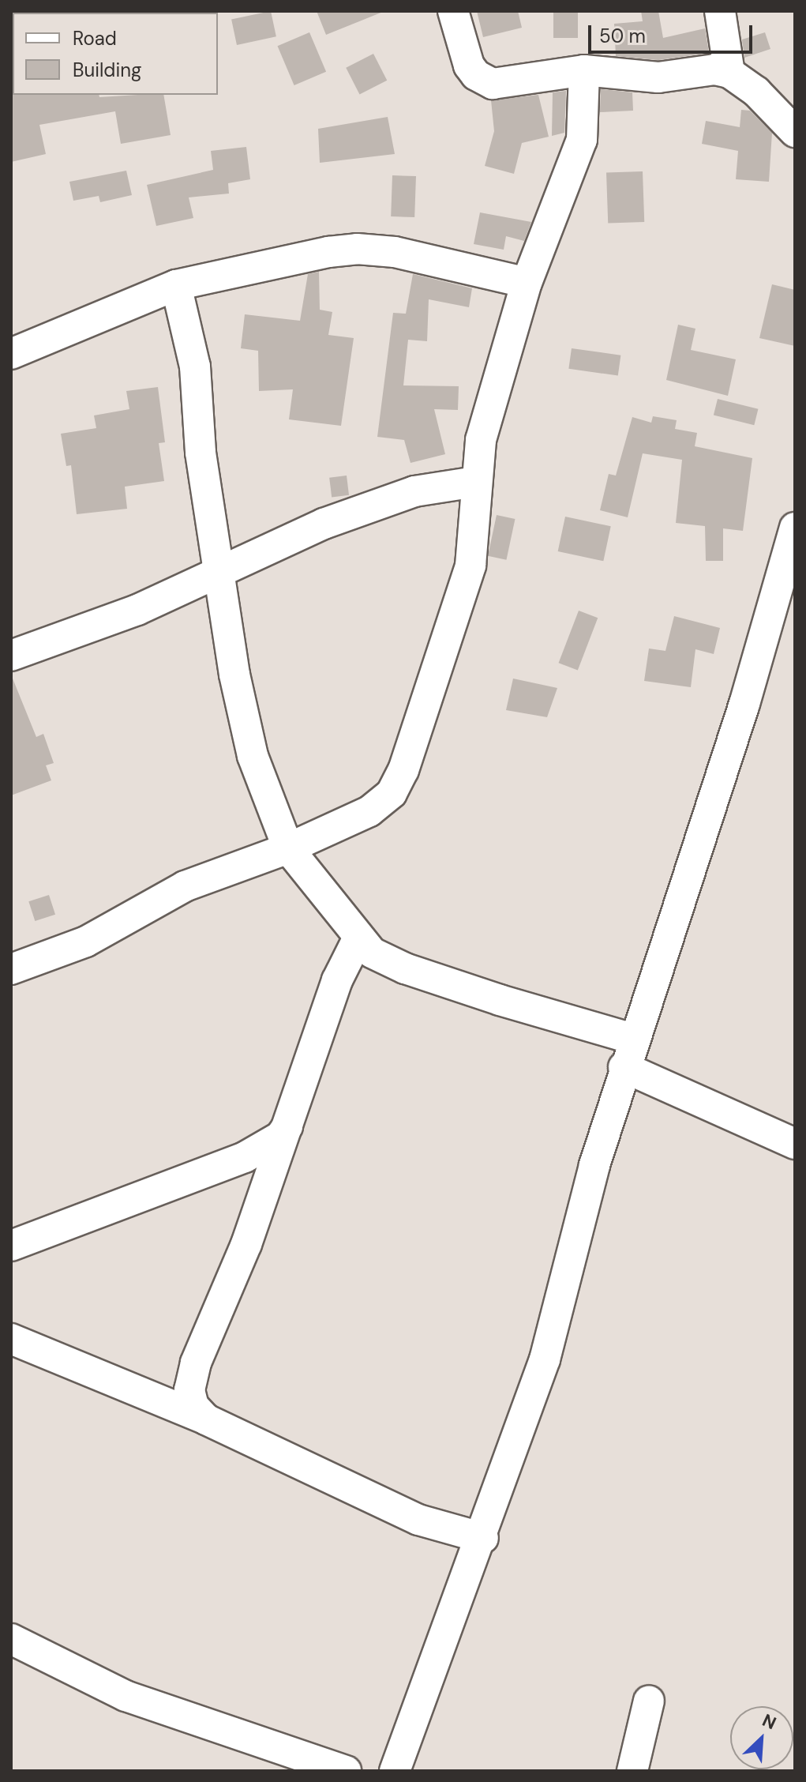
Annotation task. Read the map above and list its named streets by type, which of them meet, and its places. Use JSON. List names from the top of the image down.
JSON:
{
  "legend": ["Road", "Building"],
  "scale_bar": "50 m",
  "north": "top right"
}
